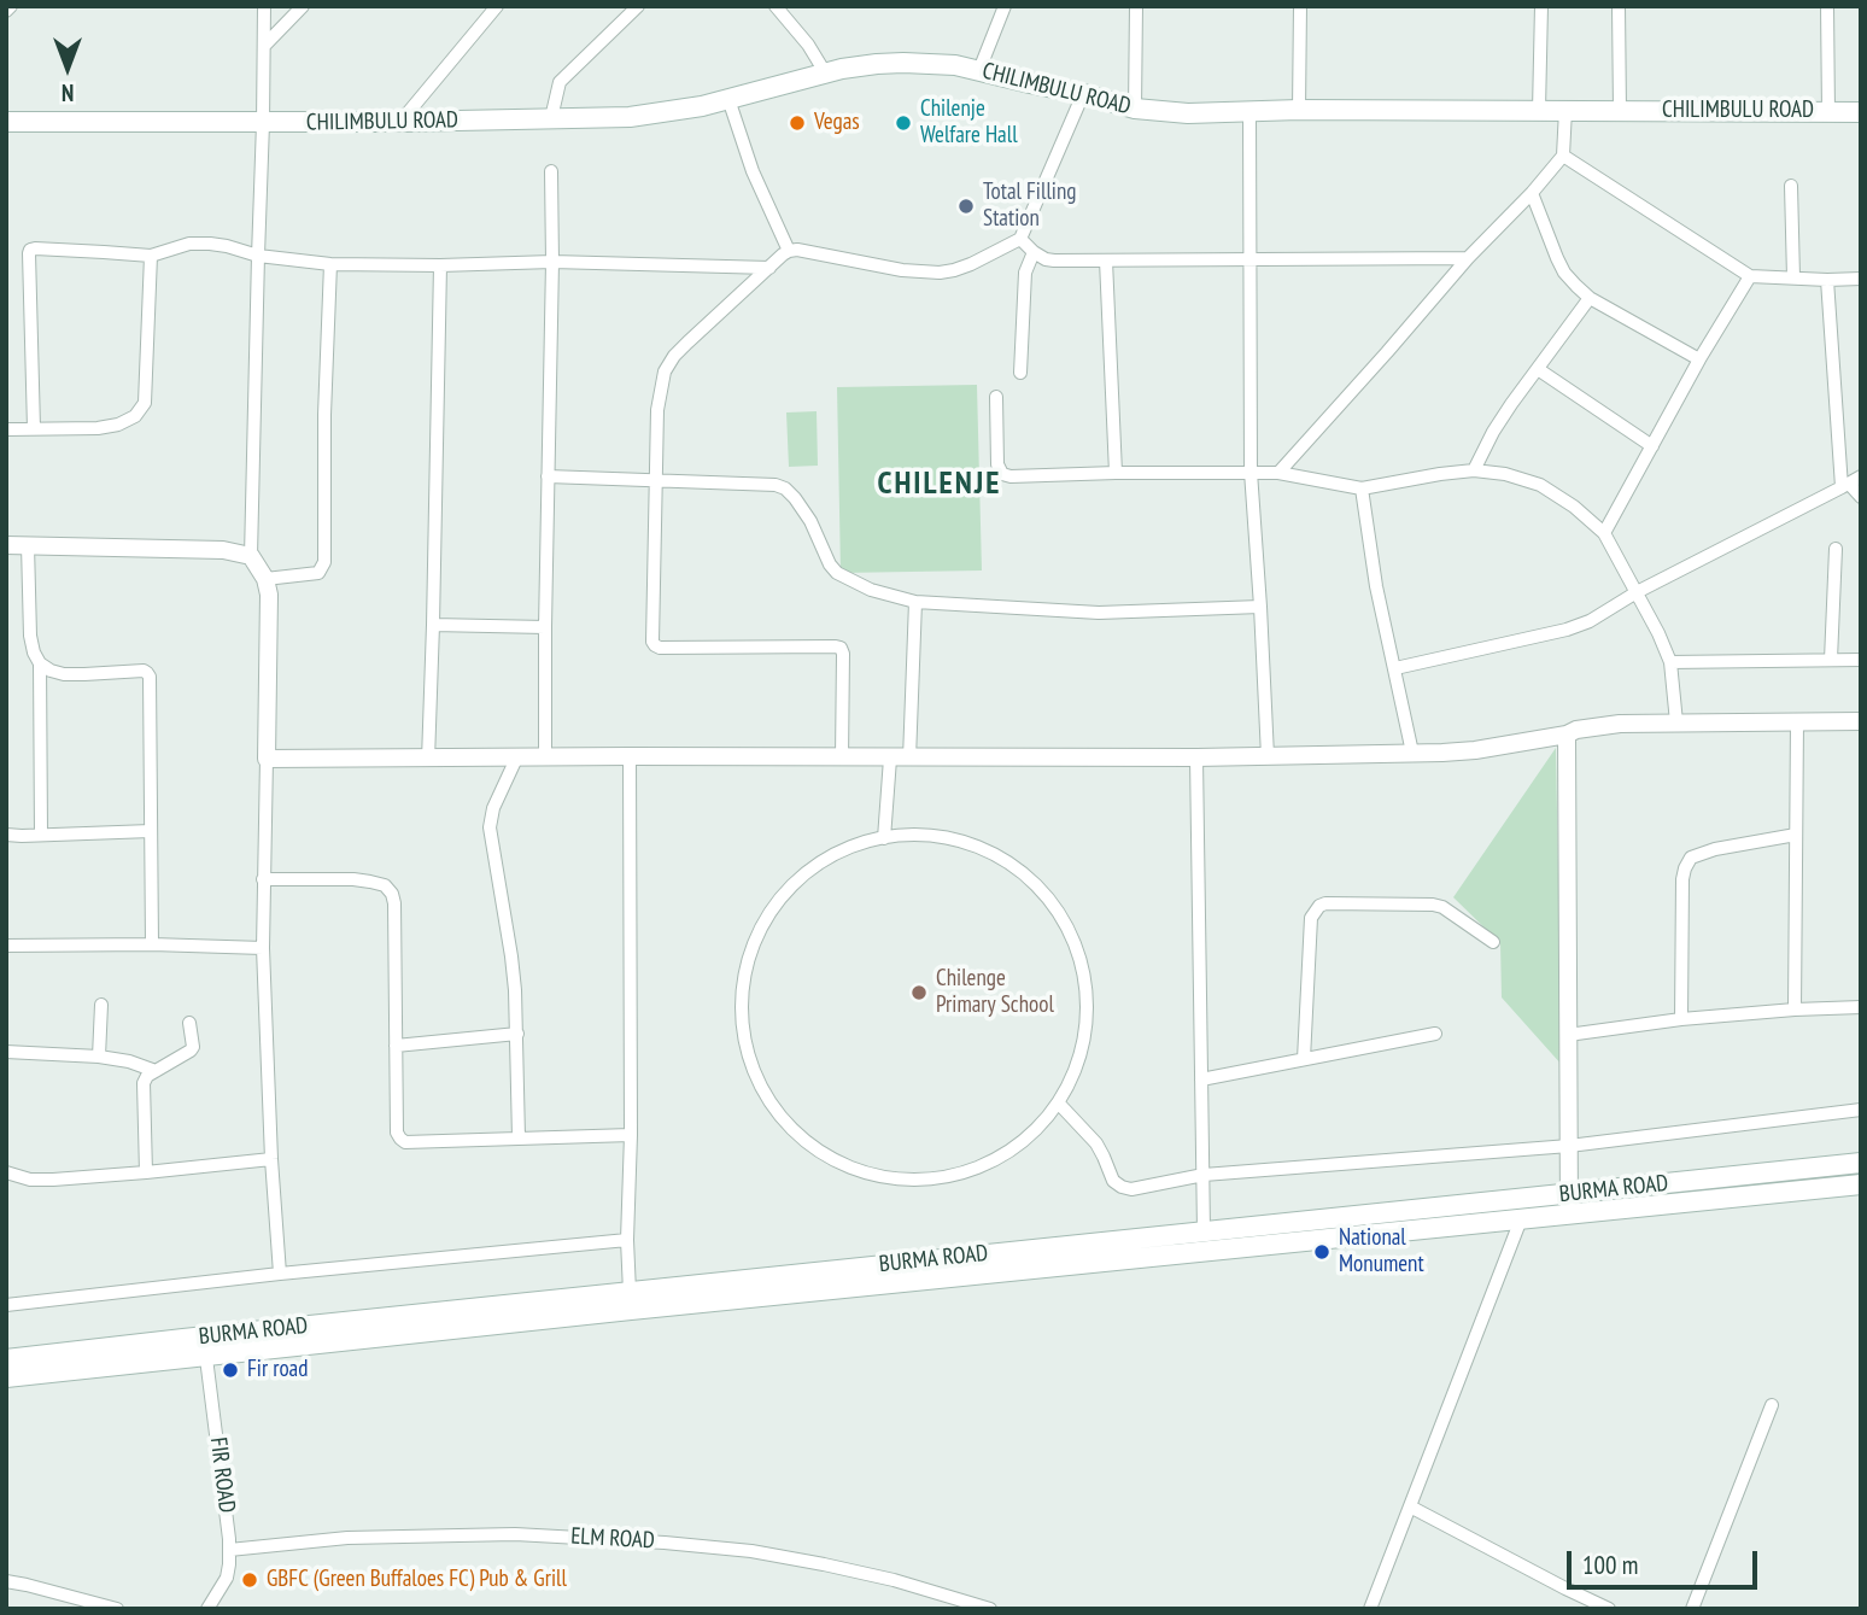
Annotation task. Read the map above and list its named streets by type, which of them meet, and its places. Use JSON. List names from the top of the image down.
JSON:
{
  "streets": {
    "main road": ["CHILIMBULU ROAD", "BURMA ROAD"],
    "street": ["FIR ROAD", "ELM ROAD"]
  },
  "crossings": [
    ["BURMA ROAD", "FIR ROAD"],
    ["FIR ROAD", "ELM ROAD"]
  ],
  "districts": ["CHILENJE"],
  "places": [
    "Vegas",
    "Chilenje Welfare Hall",
    "Total Filling Station",
    "Chilenge Primary School",
    "National Monument",
    "Fir road",
    "GBFC (Green Buffaloes FC) Pub & Grill"
  ],
  "scale_bar": "100 m",
  "north": "bottom"
}
